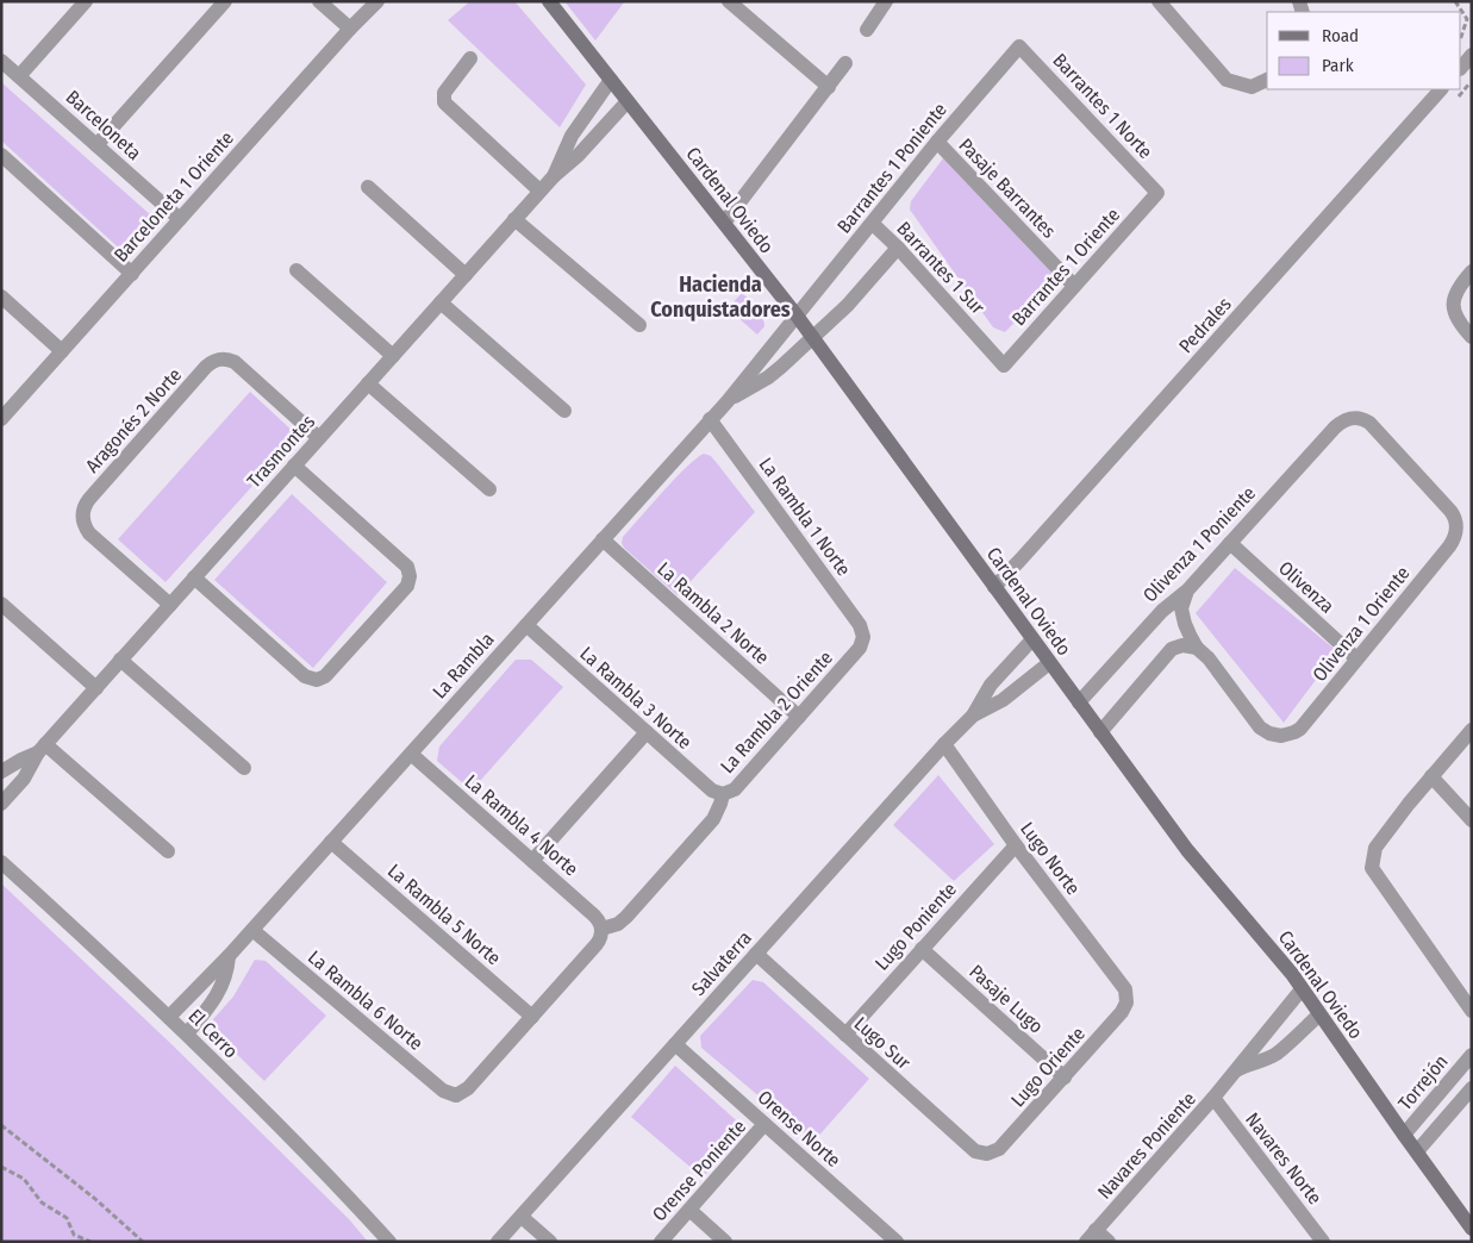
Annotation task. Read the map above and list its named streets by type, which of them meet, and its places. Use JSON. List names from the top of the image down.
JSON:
{
  "streets": {
    "street": [
      "Barrantes 1 Norte",
      "Barceloneta",
      "Barrantes 1 Poniente",
      "Pasaje Barrantes",
      "Barceloneta 1 Oriente",
      "Cardenal Oviedo",
      "Barrantes 1 Oriente",
      "Barrantes 1 Sur",
      "Pedrales",
      "Aragonés 2 Norte",
      "Trasmontes",
      "La Rambla 1 Norte",
      "Olivenza 1 Poniente",
      "Olivenza",
      "La Rambla 2 Norte",
      "Olivenza 1 Oriente",
      "La Rambla",
      "La Rambla 3 Norte",
      "La Rambla 2 Oriente",
      "La Rambla 4 Norte",
      "Lugo Norte",
      "La Rambla 5 Norte",
      "Lugo Poniente",
      "Salvaterra",
      "Pasaje Lugo",
      "La Rambla 6 Norte",
      "El Cerro",
      "Lugo Sur",
      "Lugo Oriente",
      "Torrejón",
      "Orense Norte",
      "Navares Poniente",
      "Navares Norte",
      "Orense Poniente"
    ]
  },
  "crossings": [
    ["Barrantes 1 Norte", "Barrantes 1 Poniente"],
    ["Barrantes 1 Norte", "Barrantes 1 Oriente"],
    ["Barceloneta", "Barceloneta 1 Oriente"],
    ["Barrantes 1 Poniente", "Pasaje Barrantes"],
    ["Barrantes 1 Poniente", "Cardenal Oviedo"],
    ["Barrantes 1 Poniente", "Barrantes 1 Sur"],
    ["Barrantes 1 Poniente", "La Rambla"],
    ["Pasaje Barrantes", "Barrantes 1 Oriente"],
    ["Cardenal Oviedo", "Pedrales"],
    ["Cardenal Oviedo", "Trasmontes"],
    ["Cardenal Oviedo", "Olivenza 1 Poniente"],
    ["Cardenal Oviedo", "La Rambla"],
    ["Cardenal Oviedo", "Salvaterra"],
    ["Cardenal Oviedo", "Torrejón"],
    ["Cardenal Oviedo", "Navares Poniente"],
    ["Barrantes 1 Oriente", "Barrantes 1 Sur"],
    ["Aragonés 2 Norte", "Trasmontes"],
    ["La Rambla 1 Norte", "La Rambla"],
    ["La Rambla 1 Norte", "La Rambla 2 Oriente"],
    ["Olivenza 1 Poniente", "Olivenza"],
    ["Olivenza 1 Poniente", "Olivenza 1 Oriente"],
    ["Olivenza", "Olivenza 1 Oriente"],
    ["La Rambla 2 Norte", "La Rambla"],
    ["La Rambla 2 Norte", "La Rambla 2 Oriente"],
    ["La Rambla", "La Rambla 3 Norte"],
    ["La Rambla", "La Rambla 4 Norte"],
    ["La Rambla", "La Rambla 5 Norte"],
    ["La Rambla", "La Rambla 6 Norte"],
    ["La Rambla", "El Cerro"],
    ["La Rambla 3 Norte", "La Rambla 2 Oriente"],
    ["La Rambla 2 Oriente", "La Rambla 4 Norte"],
    ["Lugo Norte", "Lugo Poniente"],
    ["Lugo Norte", "Salvaterra"],
    ["Lugo Norte", "Lugo Oriente"],
    ["La Rambla 5 Norte", "La Rambla 6 Norte"],
    ["Lugo Poniente", "Pasaje Lugo"],
    ["Lugo Poniente", "Lugo Sur"],
    ["Salvaterra", "Lugo Sur"],
    ["Salvaterra", "Orense Norte"],
    ["Pasaje Lugo", "Lugo Oriente"],
    ["Lugo Sur", "Lugo Oriente"],
    ["Orense Norte", "Orense Poniente"],
    ["Navares Poniente", "Navares Norte"]
  ],
  "districts": ["Hacienda Conquistadores"],
  "legend": ["Road", "Park"]
}
